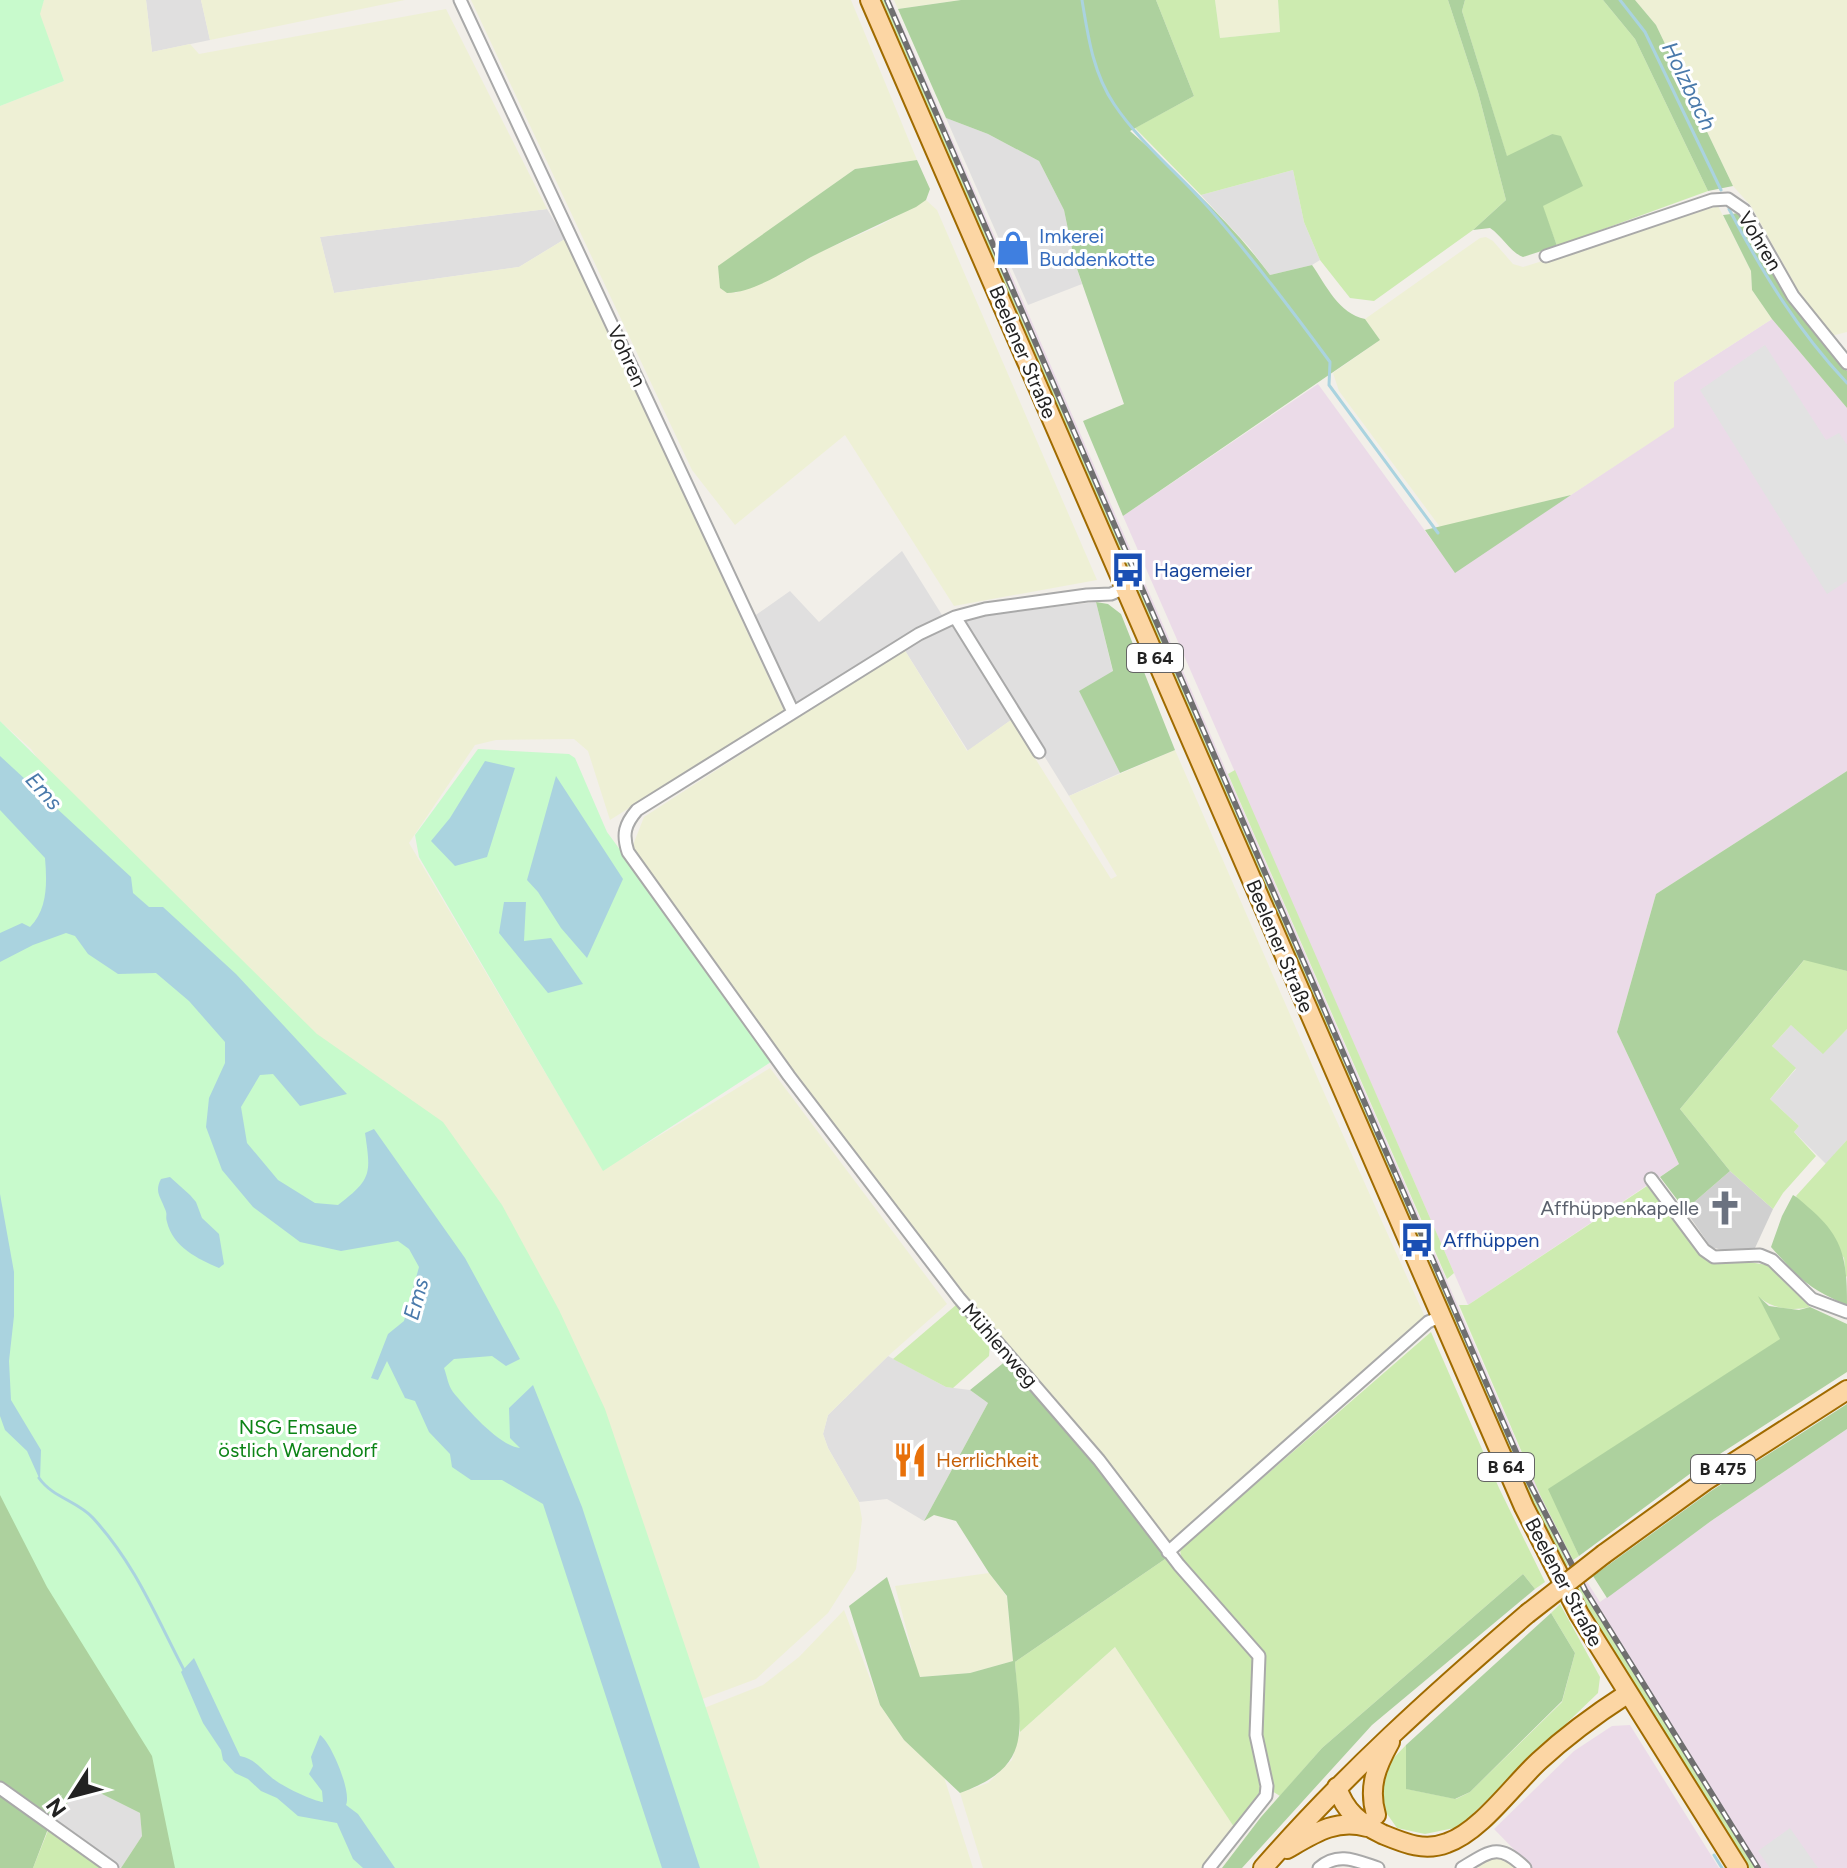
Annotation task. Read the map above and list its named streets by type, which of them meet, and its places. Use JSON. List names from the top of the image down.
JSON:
{
  "streets": {
    "main road": ["Beelener Straße", "B 64", "B 475"],
    "street": ["Vohren", "Mühlenweg"]
  },
  "crossings": [
    ["Vohren", "Mühlenweg"]
  ],
  "water": ["Holzbach", "Ems"],
  "parks": ["NSG Emsaue östlich Warendorf"],
  "places": {
    "shop": ["Imkerei Buddenkotte"],
    "bus stop": ["Hagemeier", "Affhüppen"],
    "church": ["Affhüppenkapelle"],
    "restaurant": ["Herrlichkeit"]
  },
  "north": "bottom left"
}
